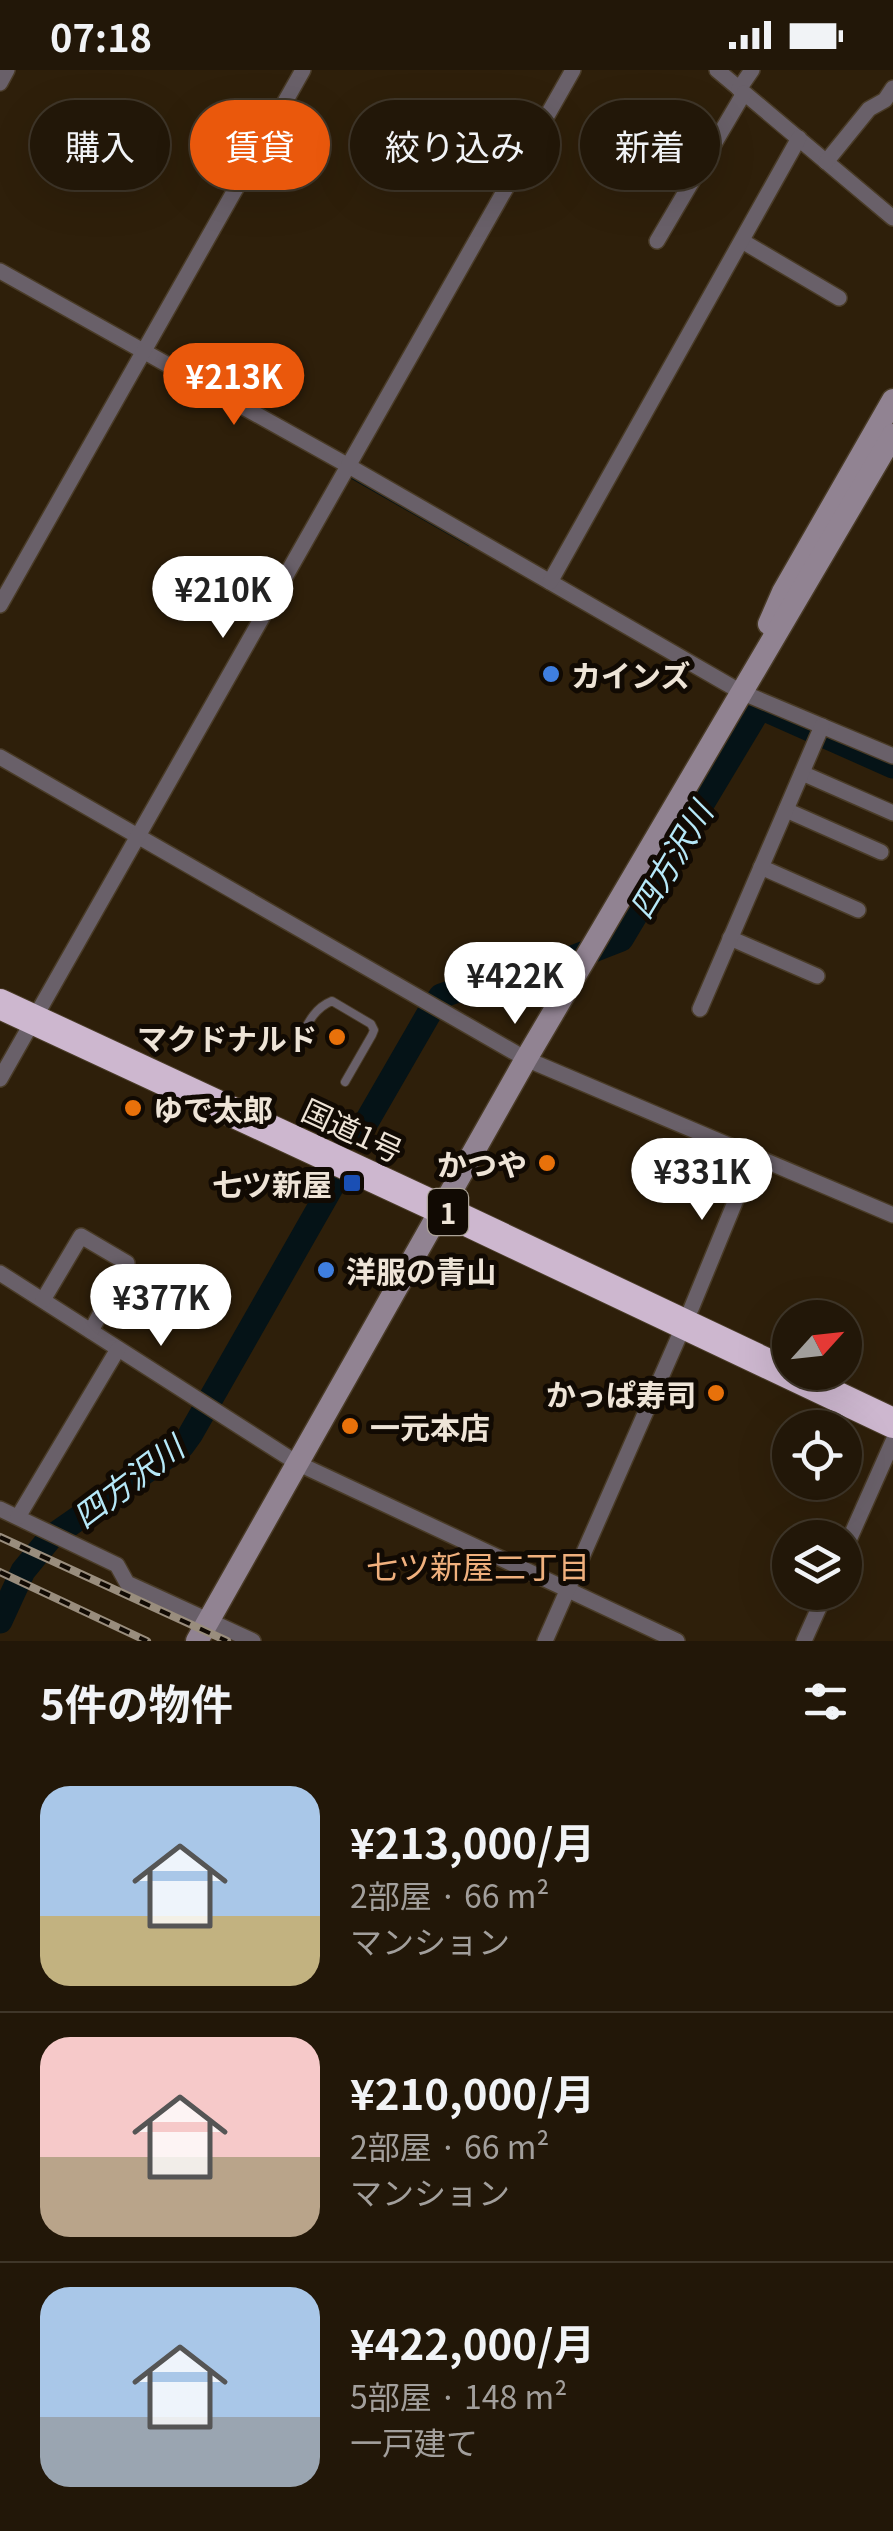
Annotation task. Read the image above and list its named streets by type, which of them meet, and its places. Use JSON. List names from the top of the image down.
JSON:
{
  "streets": {
    "highway": ["国道1号", "1"]
  },
  "districts": ["七ツ新屋二丁目"],
  "water": ["四方沢川"],
  "places": {
    "other": [
      "カインズ",
      "マクドナルド",
      "ゆで太郎",
      "かつや",
      "洋服の青山",
      "かっぱ寿司",
      "一元本店"
    ],
    "transit": ["七ツ新屋"]
  },
  "north": "top right",
  "page": {
    "status": "07:18",
    "chip": [
      "購入",
      "賃貸",
      "絞り込み",
      "新着"
    ],
    "price": [
      "¥213K",
      "¥210K",
      "¥422K",
      "¥331K",
      "¥377K"
    ],
    "heading": "5件の物件",
    "list": [
      {
        "name": "¥213,000/月",
        "note": "2部屋 · 66 m² · マンション"
      },
      {
        "name": "¥210,000/月",
        "note": "2部屋 · 66 m² · マンション"
      },
      {
        "name": "¥422,000/月",
        "note": "5部屋 · 148 m² · 一戸建て"
      }
    ]
  }
}
